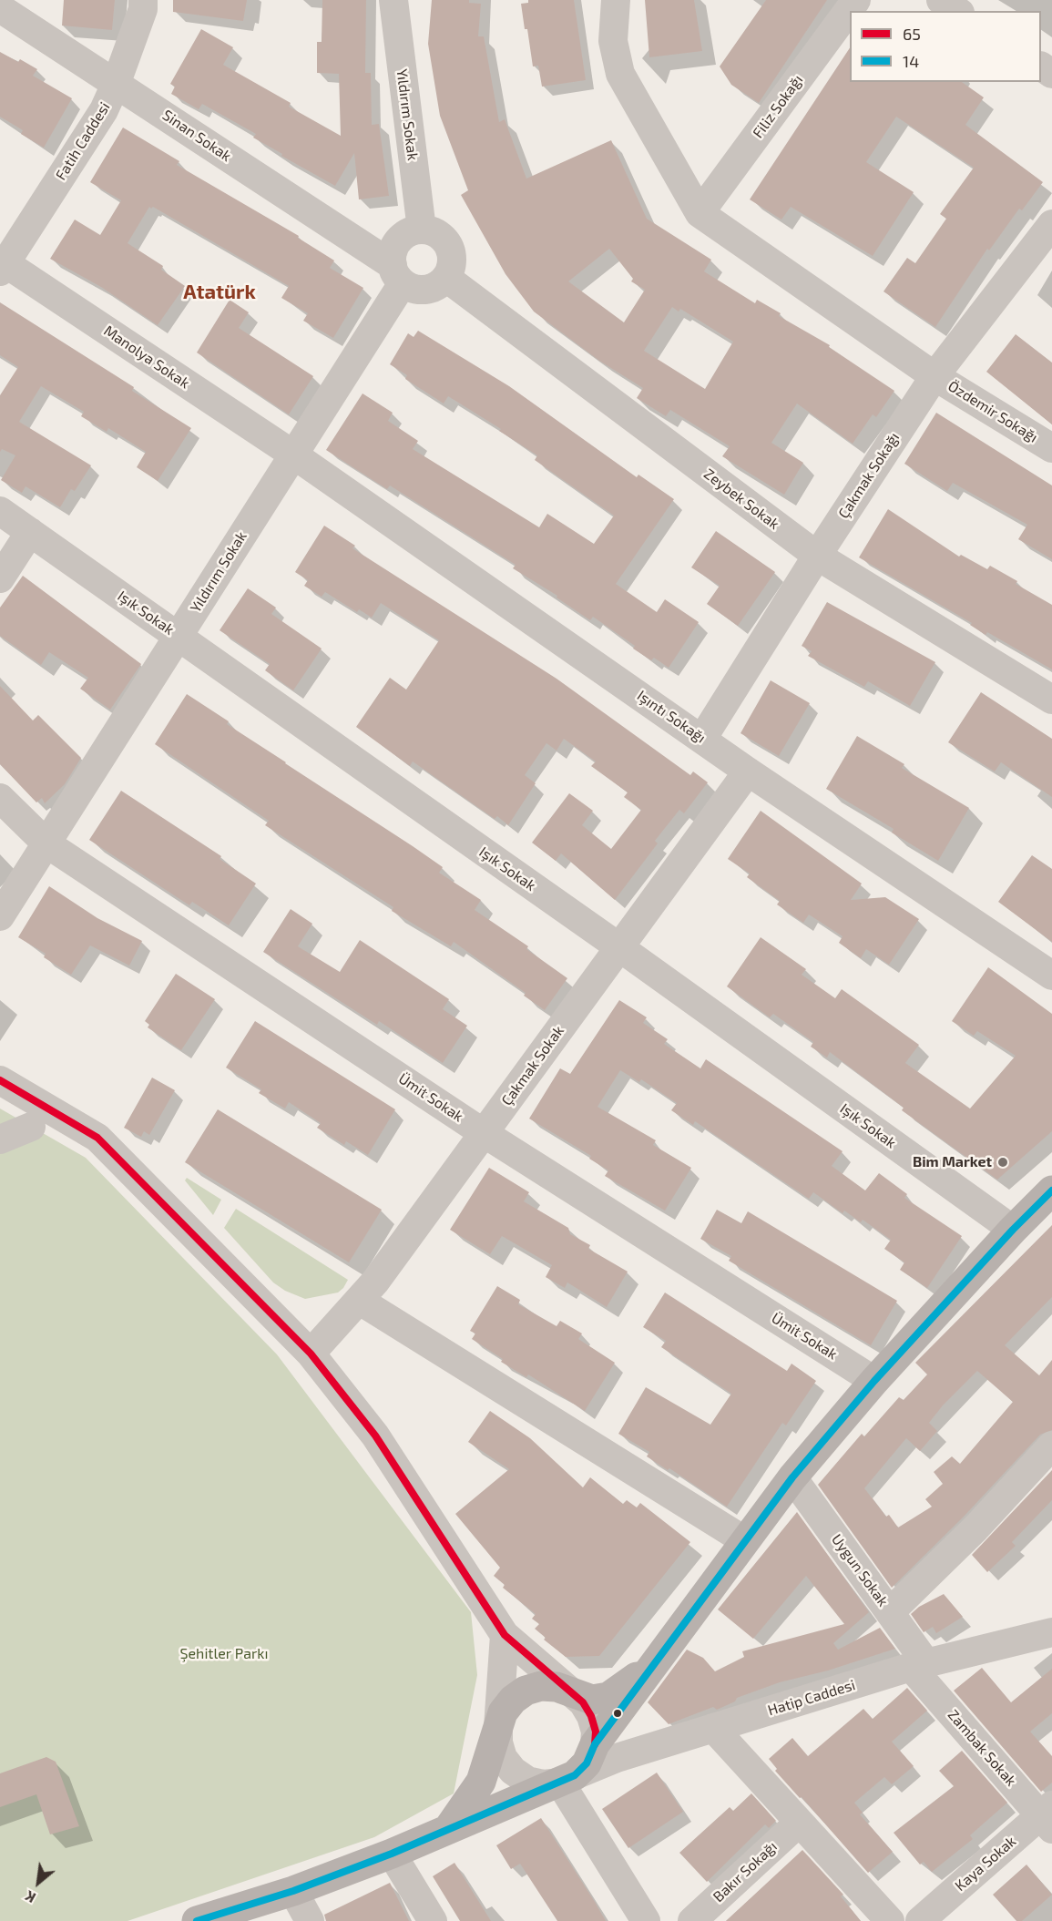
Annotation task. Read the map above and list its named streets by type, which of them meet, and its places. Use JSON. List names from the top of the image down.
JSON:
{
  "streets": {
    "street": [
      "Filiz Sokağı",
      "Yıldırım Sokak",
      "Sinan Sokak",
      "Fatih Caddesi",
      "Manolya Sokak",
      "Özdemir Sokağı",
      "Çakmak Sokağı",
      "Zeybek Sokak",
      "Işık Sokak",
      "Işıntı Sokağı",
      "Çakmak Sokak",
      "Ümit Sokak",
      "Uygun Sokak",
      "Hatip Caddesi",
      "Zambak Sokak",
      "Kaya Sokak",
      "Bakır Sokağı"
    ]
  },
  "crossings": [
    ["Filiz Sokağı", "Özdemir Sokağı"],
    ["Yıldırım Sokak", "Sinan Sokak"],
    ["Yıldırım Sokak", "Manolya Sokak"],
    ["Yıldırım Sokak", "Zeybek Sokak"],
    ["Yıldırım Sokak", "Işık Sokak"],
    ["Yıldırım Sokak", "Işıntı Sokağı"],
    ["Yıldırım Sokak", "Ümit Sokak"],
    ["Sinan Sokak", "Fatih Caddesi"],
    ["Sinan Sokak", "Zeybek Sokak"],
    ["Fatih Caddesi", "Manolya Sokak"],
    ["Manolya Sokak", "Işıntı Sokağı"],
    ["Özdemir Sokağı", "Çakmak Sokağı"],
    ["Çakmak Sokağı", "Zeybek Sokak"],
    ["Çakmak Sokağı", "Işıntı Sokağı"],
    ["Işık Sokak", "Çakmak Sokak"],
    ["Işıntı Sokağı", "Çakmak Sokak"],
    ["Çakmak Sokak", "Ümit Sokak"],
    ["Uygun Sokak", "Hatip Caddesi"],
    ["Uygun Sokak", "Zambak Sokak"],
    ["Hatip Caddesi", "Zambak Sokak"],
    ["Zambak Sokak", "Kaya Sokak"]
  ],
  "districts": ["Atatürk"],
  "parks": ["Şehitler Parkı"],
  "places": ["Bim Market"],
  "lines": ["transit line 65", "transit line 14"],
  "legend": ["65", "14"],
  "north": "bottom left"
}
